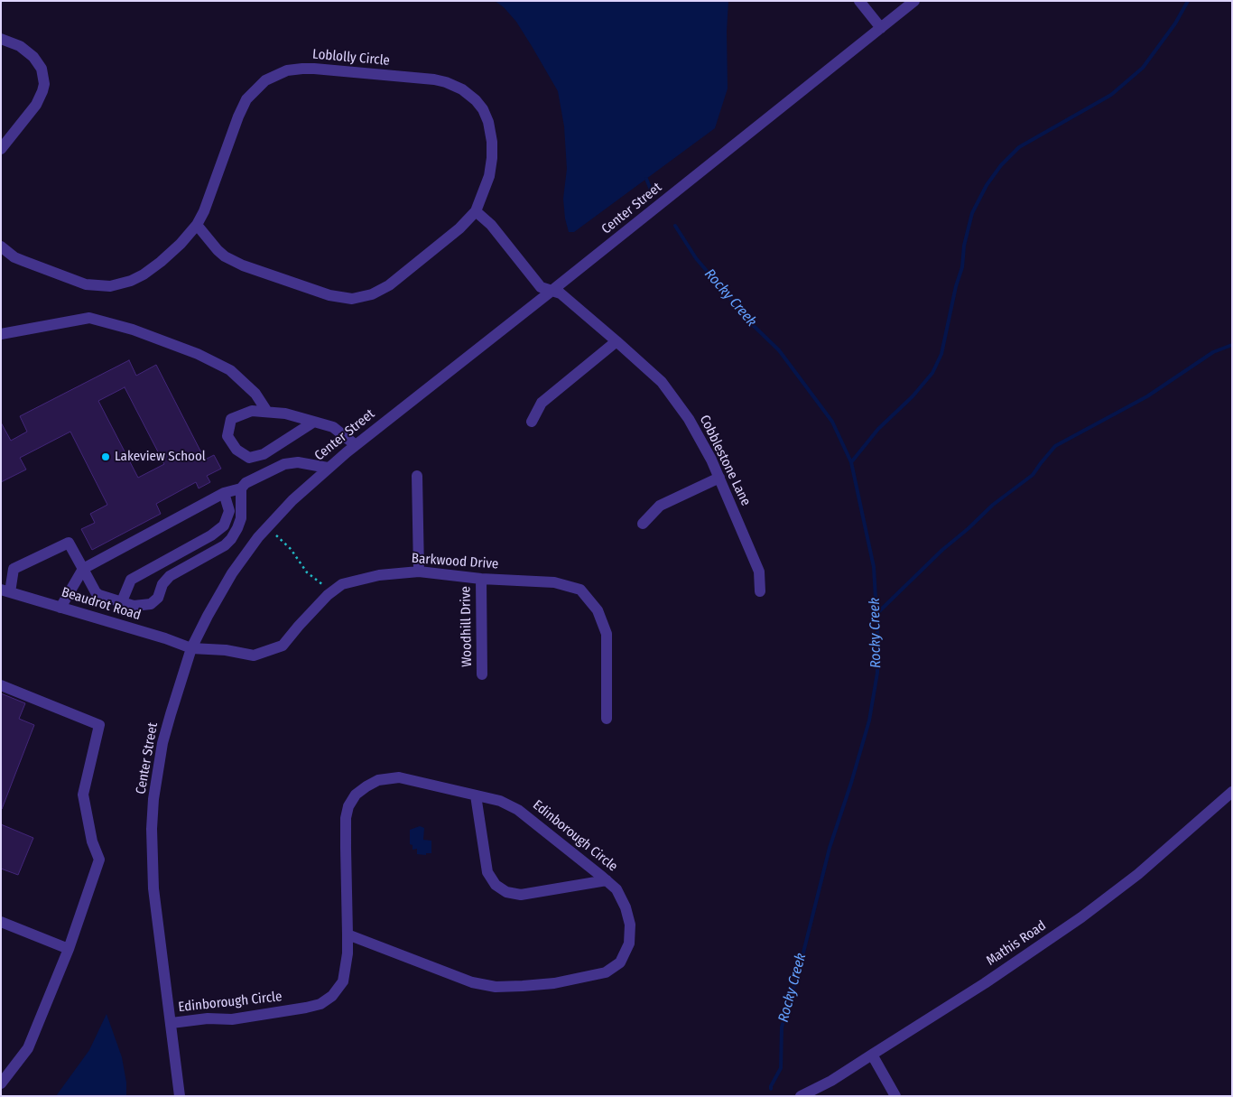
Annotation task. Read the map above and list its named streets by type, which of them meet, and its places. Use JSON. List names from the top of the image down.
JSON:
{
  "streets": {
    "street": [
      "Loblolly Circle",
      "Center Street",
      "Cobblestone Lane",
      "Barkwood Drive",
      "Beaudrot Road",
      "Woodhill Drive",
      "Edinborough Circle",
      "Mathis Road"
    ]
  },
  "crossings": [
    ["Center Street", "Cobblestone Lane"],
    ["Center Street", "Barkwood Drive"],
    ["Center Street", "Beaudrot Road"],
    ["Center Street", "Edinborough Circle"],
    ["Barkwood Drive", "Beaudrot Road"],
    ["Barkwood Drive", "Woodhill Drive"]
  ],
  "water": ["Rocky Creek"],
  "places": ["Lakeview School"]
}
